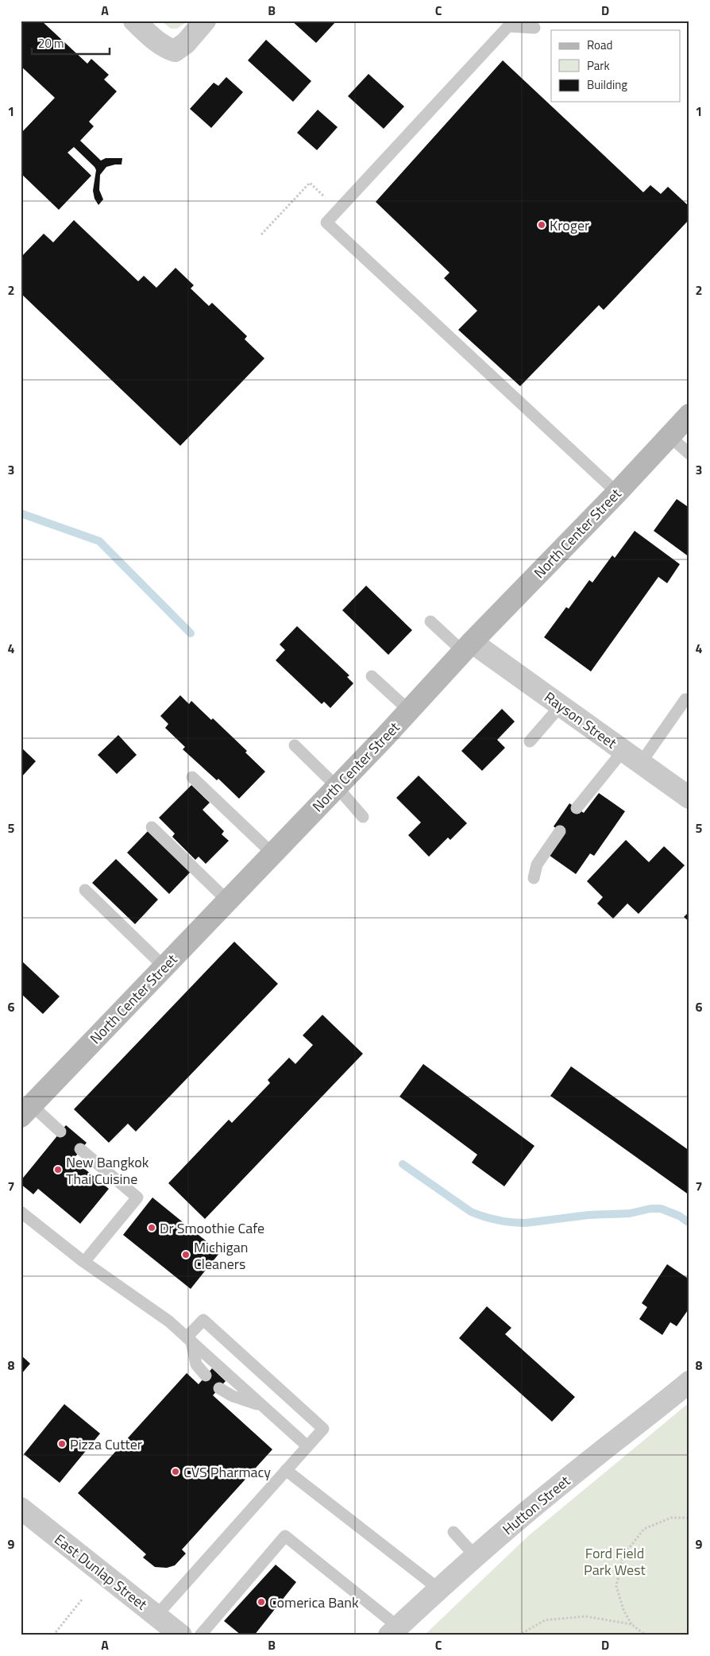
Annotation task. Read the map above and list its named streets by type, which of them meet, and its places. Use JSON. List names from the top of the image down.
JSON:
{
  "streets": {
    "main road": ["North Center Street"],
    "street": ["Rayson Street", "Hutton Street", "East Dunlap Street"]
  },
  "crossings": [
    ["North Center Street", "Rayson Street"]
  ],
  "parks": ["Ford Field Park West"],
  "places": [
    "Kroger",
    "New Bangkok Thai Cuisine",
    "Dr Smoothie Cafe",
    "Michigan Cleaners",
    "Pizza Cutter",
    "CVS Pharmacy",
    "Comerica Bank"
  ],
  "legend": ["Road", "Park", "Building"],
  "scale_bar": "20 m",
  "grid": {
    "columns": [
      "A",
      "B",
      "C",
      "D"
    ],
    "rows": [
      "1",
      "2",
      "3",
      "4",
      "5",
      "6",
      "7",
      "8",
      "9"
    ]
  }
}
